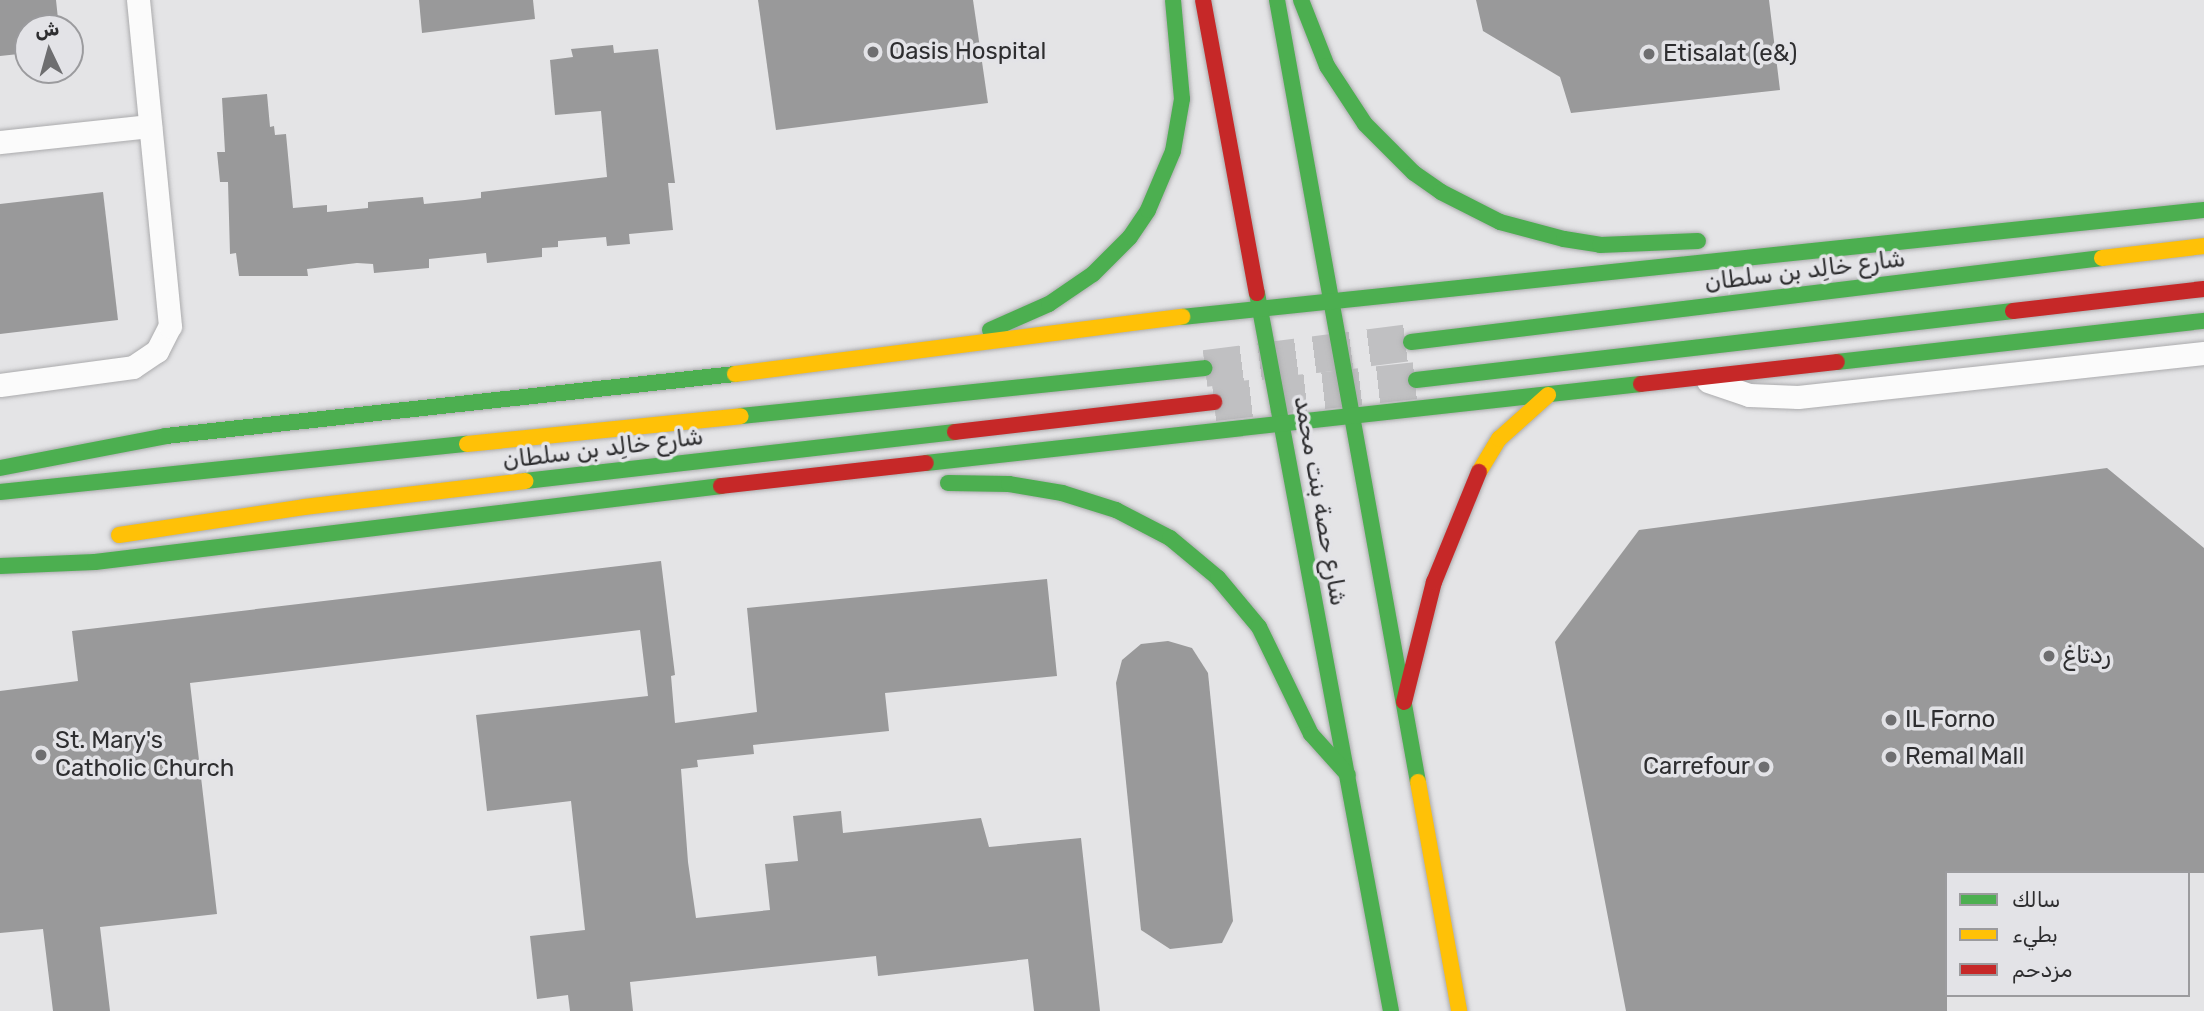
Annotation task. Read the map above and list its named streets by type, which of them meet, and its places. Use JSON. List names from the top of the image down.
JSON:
{
  "streets": {
    "main road": ["شارع خالِد بن سلطان", "شارع حصة بنت محمد"]
  },
  "places": [
    "Oasis Hospital",
    "Etisalat (e&)",
    "ردتاغ",
    "IL Forno",
    "St. Mary's Catholic Church",
    "Remal Mall",
    "Carrefour"
  ],
  "legend": ["سالك", "بطيء", "مزدحم"],
  "north": "top"
}
